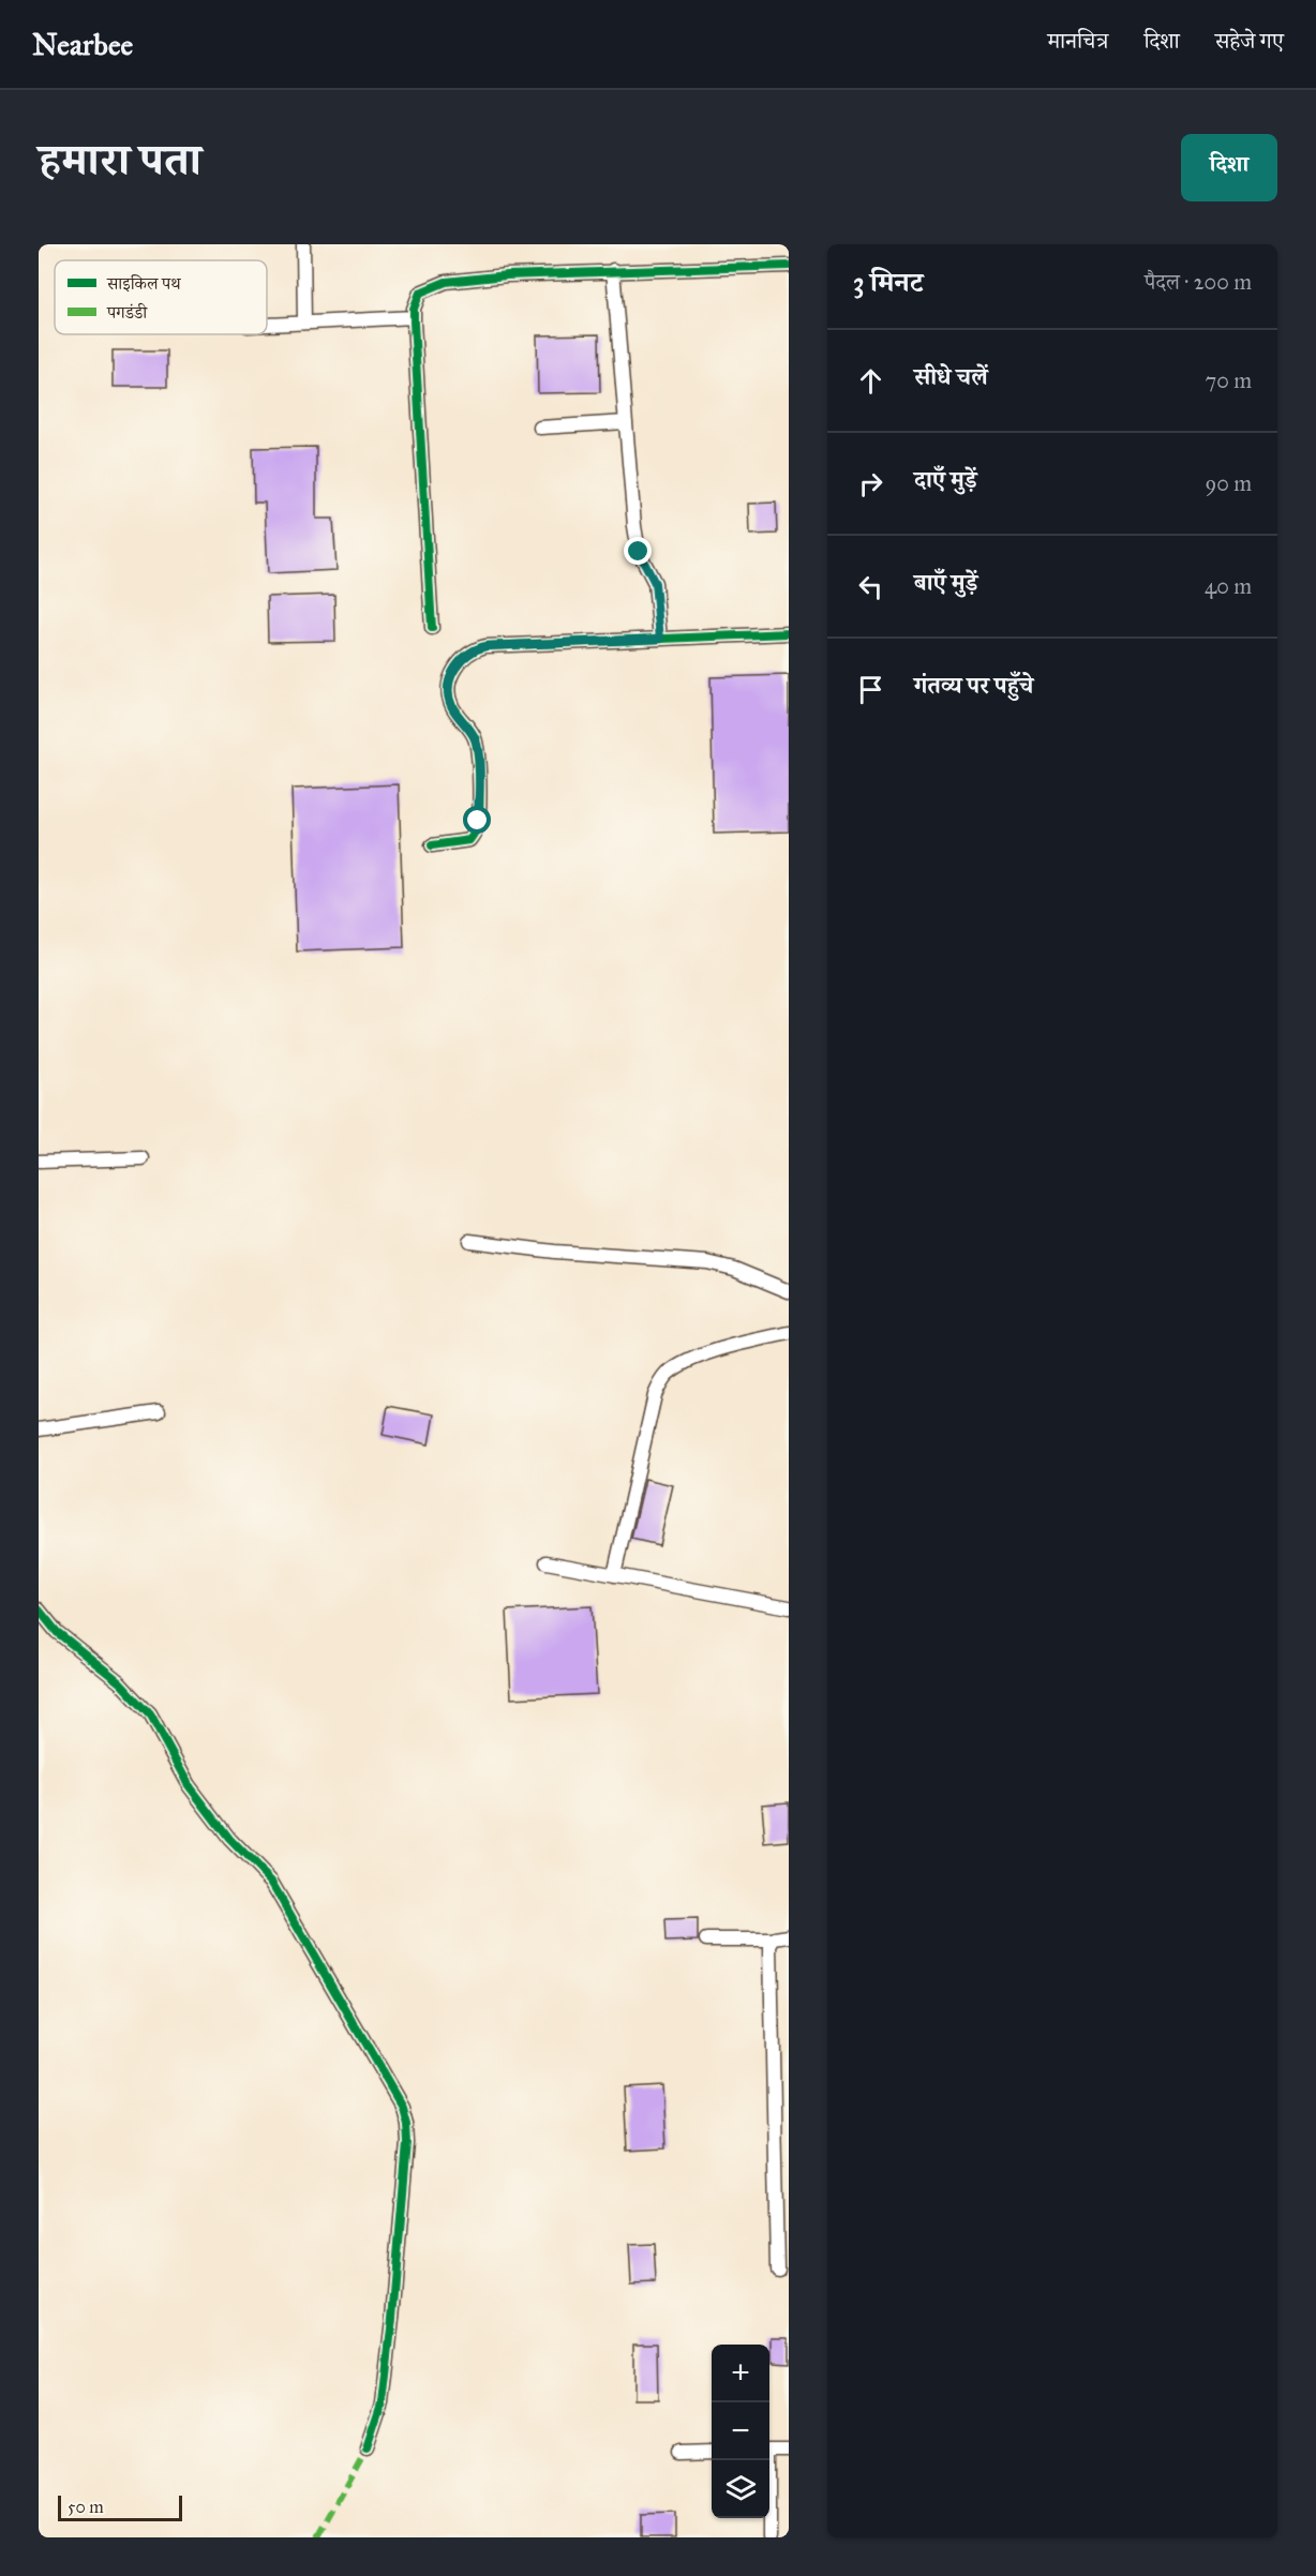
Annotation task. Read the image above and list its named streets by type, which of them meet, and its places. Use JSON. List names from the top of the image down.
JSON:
{
  "legend": ["साइकिल पथ", "पगडंडी"],
  "scale_bar": "50 m",
  "page": {
    "header": "Nearbee",
    "nav": ["मानचित्र", "दिशा", "सहेजे गए"],
    "title": "हमारा पता",
    "buttons": "दिशा",
    "heading": ["3 मिनट", "पैदल · 200 m"],
    "list": [
      ["सीधे चलें", "70 m"],
      ["दाएँ मुड़ें", "90 m"],
      ["बाएँ मुड़ें", "40 m"],
      "गंतव्य पर पहुँचे"
    ],
    "map_buttons": ["+", "−"],
    "scale": "50 m"
  }
}
